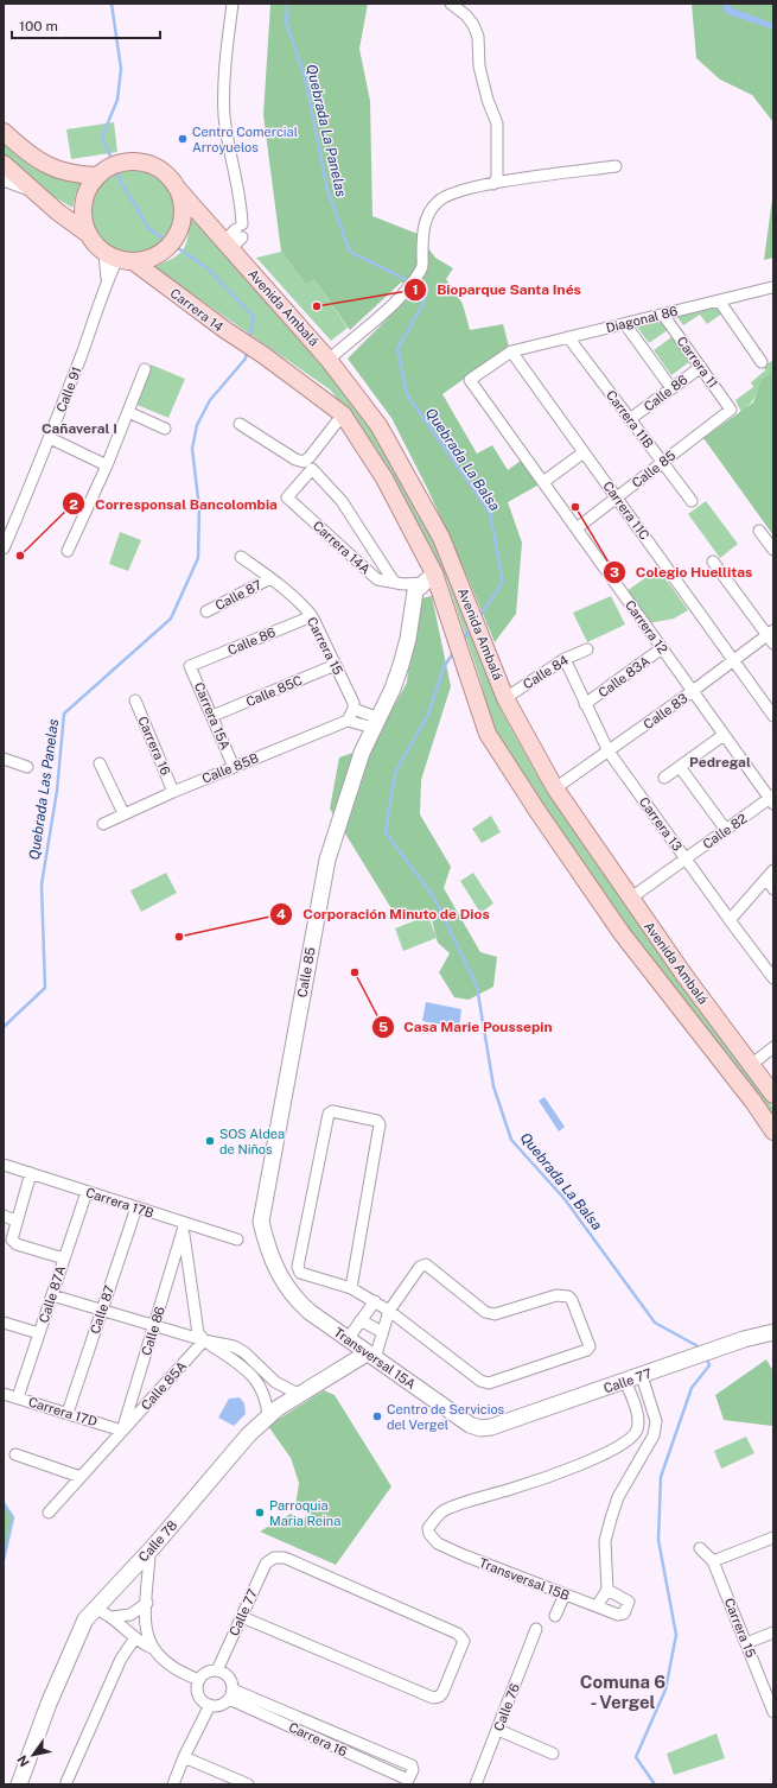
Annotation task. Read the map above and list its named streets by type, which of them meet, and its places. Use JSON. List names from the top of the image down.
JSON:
{
  "streets": {
    "main road": ["Avenida Ambalá", "Carrera 14"],
    "street": [
      "Diagonal 86",
      "Carrera 11",
      "Calle 91",
      "Calle 86",
      "Carrera 11B",
      "Calle 85",
      "Carrera 11C",
      "Carrera 14A",
      "Calle 87",
      "Carrera 12",
      "Carrera 15",
      "Calle 84",
      "Calle 83A",
      "Calle 85C",
      "Calle 83",
      "Carrera 15A",
      "Carrera 16",
      "Calle 85B",
      "Carrera 13",
      "Calle 82",
      "Carrera 17B",
      "Calle 87A",
      "Transversal 15A",
      "Calle 77",
      "Calle 85A",
      "Carrera 17D",
      "Calle 78",
      "Transversal 15B",
      "Calle 76"
    ]
  },
  "crossings": [
    ["Avenida Ambalá", "Carrera 14"],
    ["Avenida Ambalá", "Calle 91"],
    ["Avenida Ambalá", "Calle 85"],
    ["Avenida Ambalá", "Calle 84"],
    ["Avenida Ambalá", "Calle 83"],
    ["Avenida Ambalá", "Calle 82"],
    ["Carrera 14", "Calle 91"],
    ["Diagonal 86", "Carrera 11"],
    ["Diagonal 86", "Carrera 11B"],
    ["Diagonal 86", "Carrera 11C"],
    ["Diagonal 86", "Carrera 12"],
    ["Carrera 11", "Calle 86"],
    ["Carrera 11", "Calle 85"],
    ["Calle 86", "Carrera 11B"],
    ["Calle 86", "Carrera 15"],
    ["Calle 86", "Carrera 15A"],
    ["Calle 86", "Carrera 17B"],
    ["Calle 86", "Calle 85A"],
    ["Calle 86", "Carrera 17D"],
    ["Carrera 11B", "Calle 85"],
    ["Calle 85", "Carrera 11C"],
    ["Calle 85", "Carrera 12"],
    ["Calle 85", "Transversal 15A"],
    ["Carrera 11C", "Carrera 12"],
    ["Carrera 11C", "Calle 83"],
    ["Calle 87", "Carrera 15"],
    ["Calle 87", "Carrera 17B"],
    ["Calle 87", "Carrera 17D"],
    ["Carrera 12", "Calle 83A"],
    ["Carrera 12", "Calle 83"],
    ["Carrera 12", "Calle 82"],
    ["Carrera 15", "Calle 85C"],
    ["Calle 84", "Carrera 13"],
    ["Calle 83A", "Carrera 13"],
    ["Calle 85C", "Carrera 15A"],
    ["Calle 83", "Carrera 13"],
    ["Carrera 15A", "Calle 85B"],
    ["Carrera 16", "Calle 85B"],
    ["Carrera 16", "Calle 77"],
    ["Carrera 13", "Calle 82"],
    ["Carrera 17B", "Calle 87A"],
    ["Calle 87A", "Carrera 17D"],
    ["Transversal 15A", "Calle 77"],
    ["Transversal 15A", "Calle 78"],
    ["Calle 77", "Transversal 15B"],
    ["Calle 85A", "Carrera 17D"]
  ],
  "districts": ["Cañaveral I", "Pedregal", "Comuna 6 - Vergel"],
  "water": ["Quebrada La Panelas", "Quebrada La Balsa", "Quebrada Las Panelas"],
  "places": [
    "Centro Comercial Arroyuelos",
    "Bioparque Santa Inés",
    "Colegio Huellitas",
    "Corresponsal Bancolombia",
    "Corporación Minuto de Dios",
    "Casa Marie Poussepin",
    "SOS Aldea de Niños",
    "Centro de Servicios del Vergel",
    "Parroquia Maria Reina"
  ],
  "scale_bar": "100 m",
  "north": "bottom left"
}
